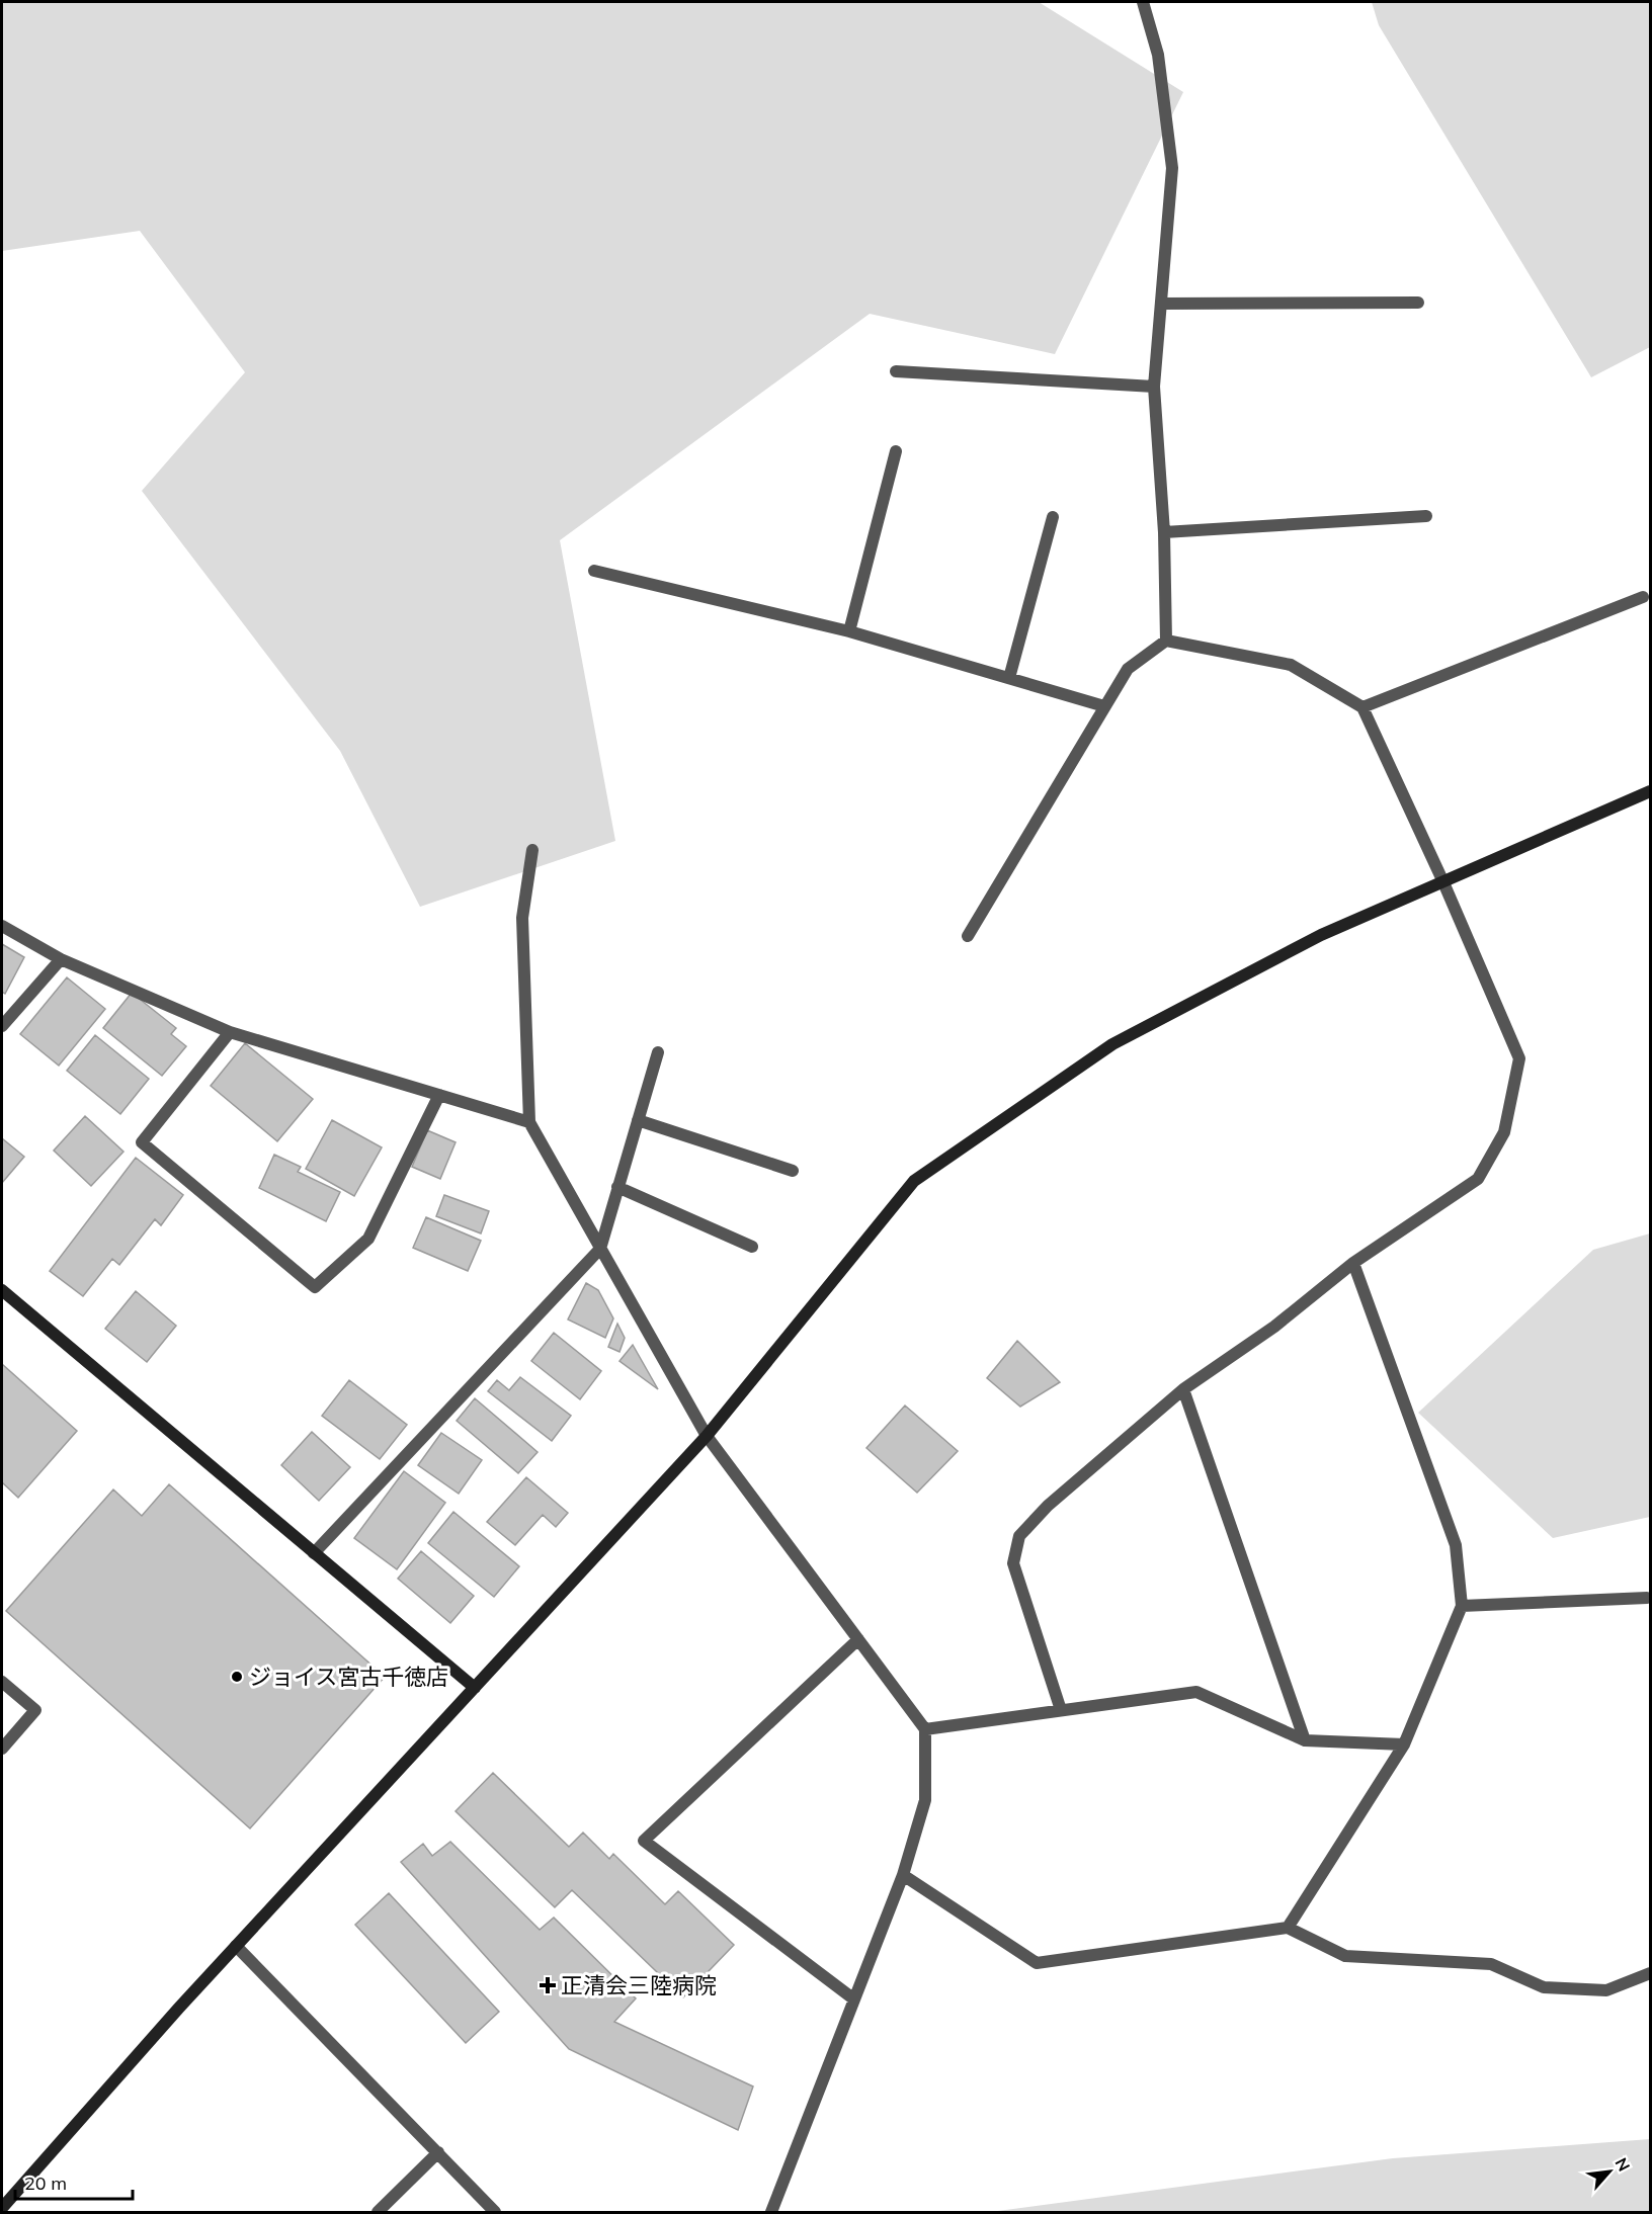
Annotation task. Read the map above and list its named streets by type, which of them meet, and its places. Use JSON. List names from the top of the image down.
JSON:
{
  "places": {
    "other": ["ジョイス宮古千徳店"],
    "health": ["正清会三陸病院"]
  },
  "scale_bar": "20 m",
  "north": "top right"
}
